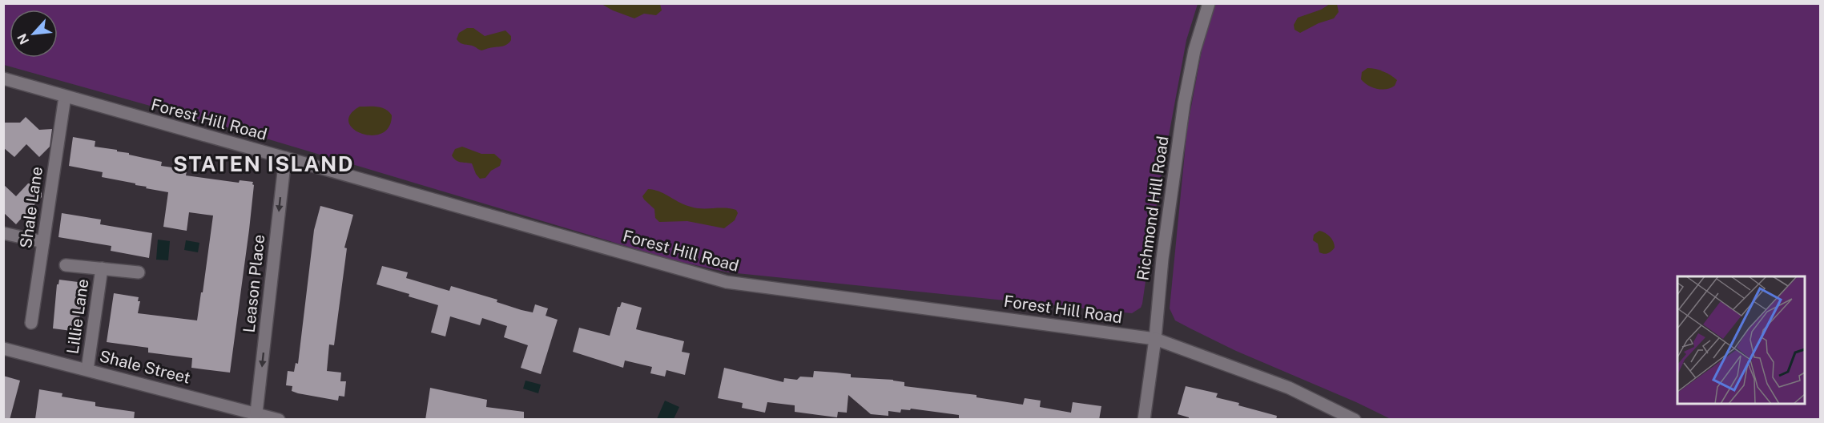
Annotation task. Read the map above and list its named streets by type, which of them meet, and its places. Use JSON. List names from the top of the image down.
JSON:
{
  "streets": {
    "street": [
      "Forest Hill Road",
      "Shale Lane",
      "Richmond Hill Road",
      "Leason Place",
      "Lillie Lane",
      "Shale Street"
    ]
  },
  "crossings": [
    ["Forest Hill Road", "Shale Lane"],
    ["Forest Hill Road", "Richmond Hill Road"],
    ["Forest Hill Road", "Leason Place"],
    ["Leason Place", "Shale Street"],
    ["Lillie Lane", "Shale Street"]
  ],
  "one_way": ["Leason Place"],
  "districts": ["STATEN ISLAND"],
  "north": "bottom left"
}
